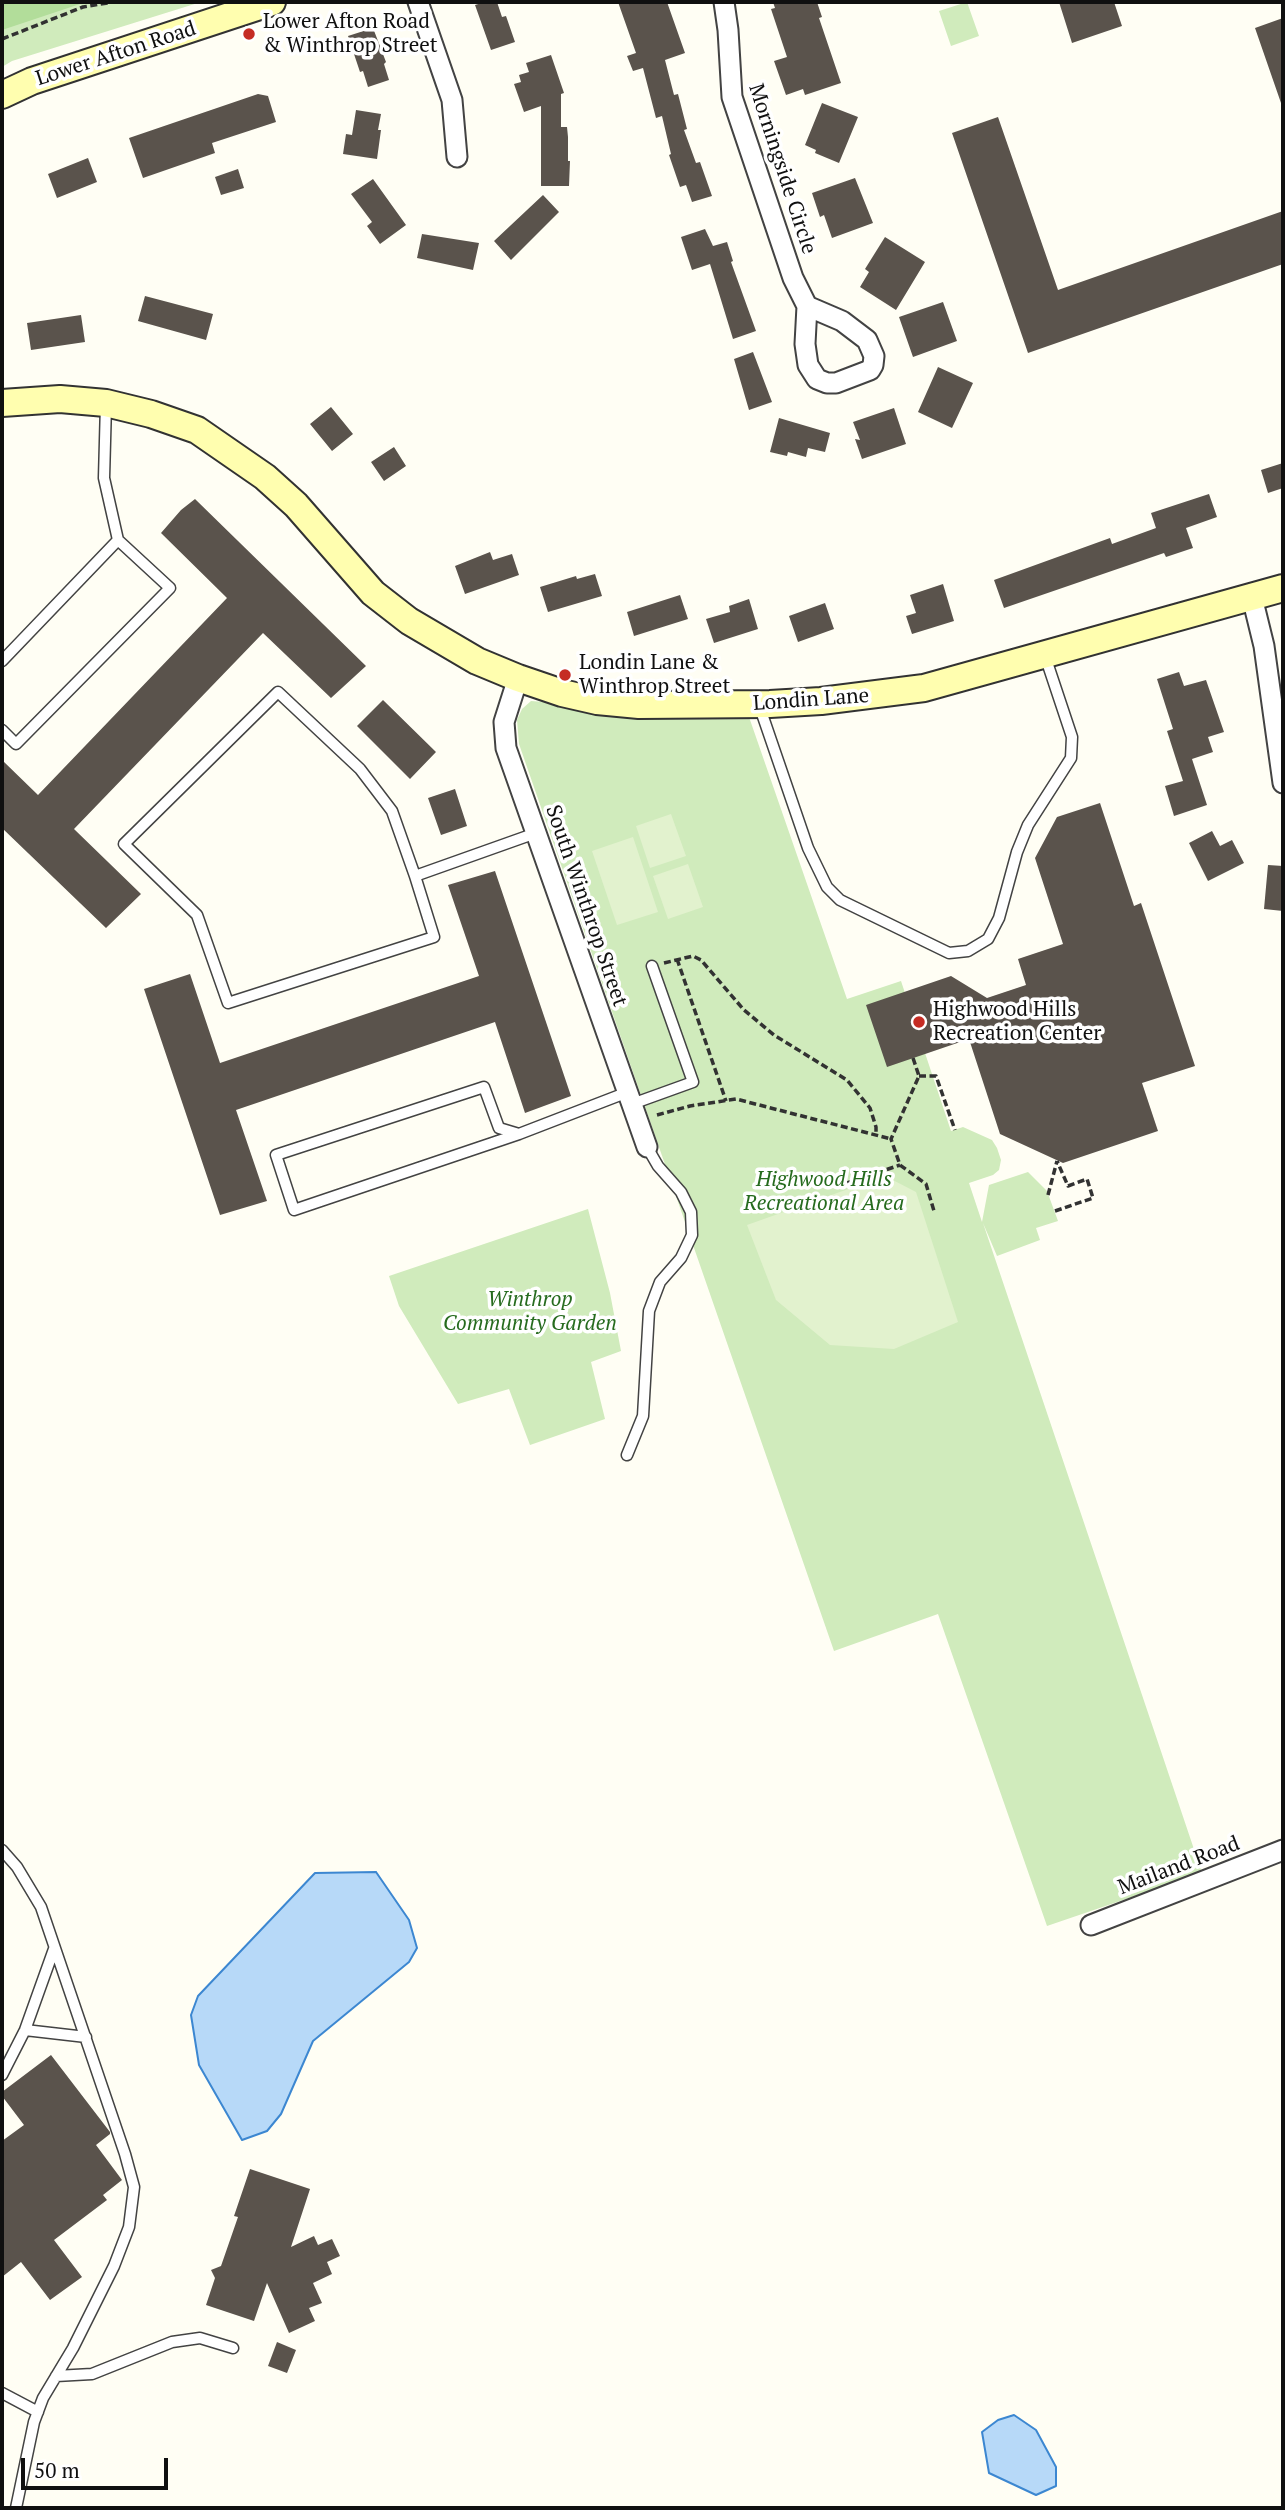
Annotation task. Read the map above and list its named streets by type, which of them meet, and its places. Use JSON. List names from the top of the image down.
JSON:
{
  "streets": {
    "street": [
      "Lower Afton Road",
      "Morningside Circle",
      "Londin Lane",
      "South Winthrop Street",
      "Mailand Road"
    ]
  },
  "crossings": [
    ["Londin Lane", "South Winthrop Street"]
  ],
  "parks": ["Highwood Hills Recreational Area", "Winthrop Community Garden"],
  "places": ["Lower Afton Road & Winthrop Street", "Londin Lane & Winthrop Street", "Highwood Hills Recreation Center"],
  "scale_bar": "50 m"
}
